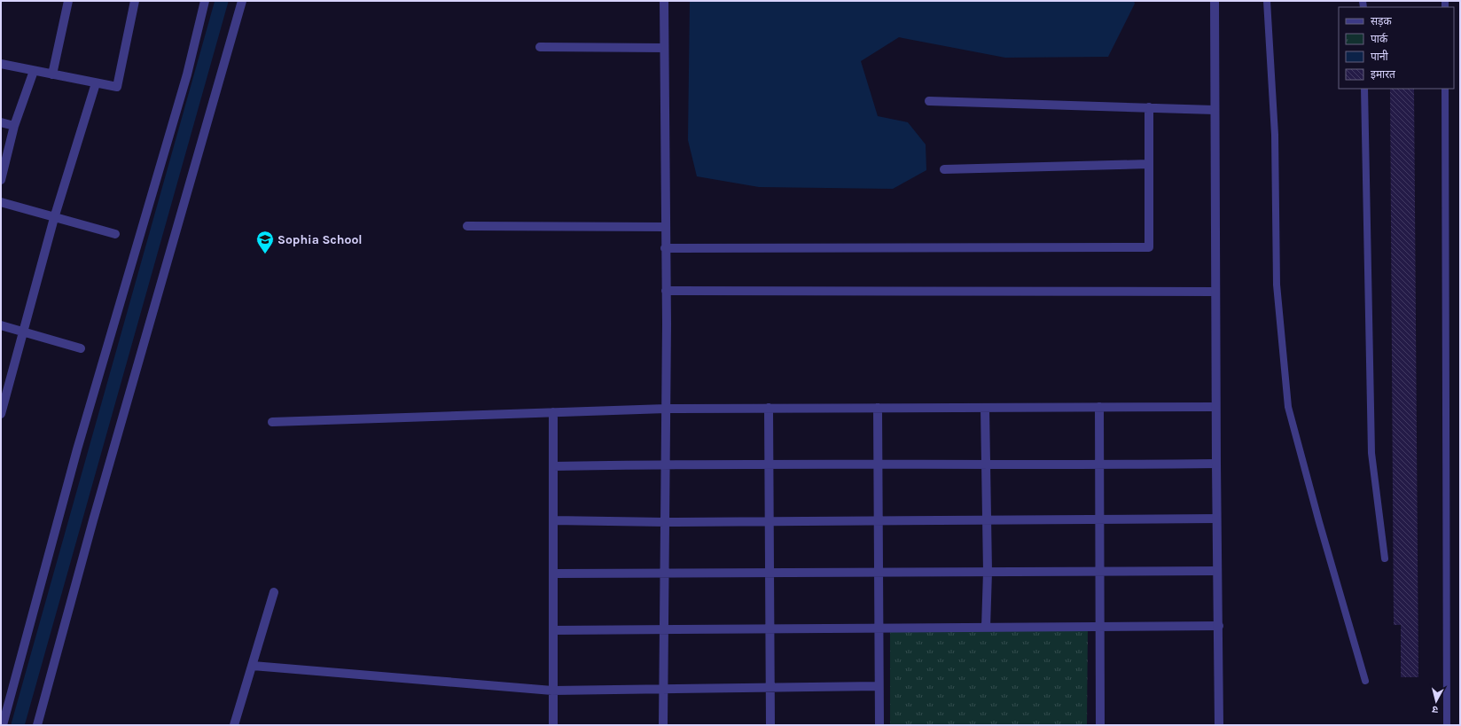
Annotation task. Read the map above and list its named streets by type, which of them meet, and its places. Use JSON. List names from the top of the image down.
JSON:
{
  "places": {
    "school or university": ["Sophia School"]
  },
  "legend": [
    "सड़क",
    "पार्क",
    "पानी",
    "इमारत"
  ],
  "north": "bottom"
}
